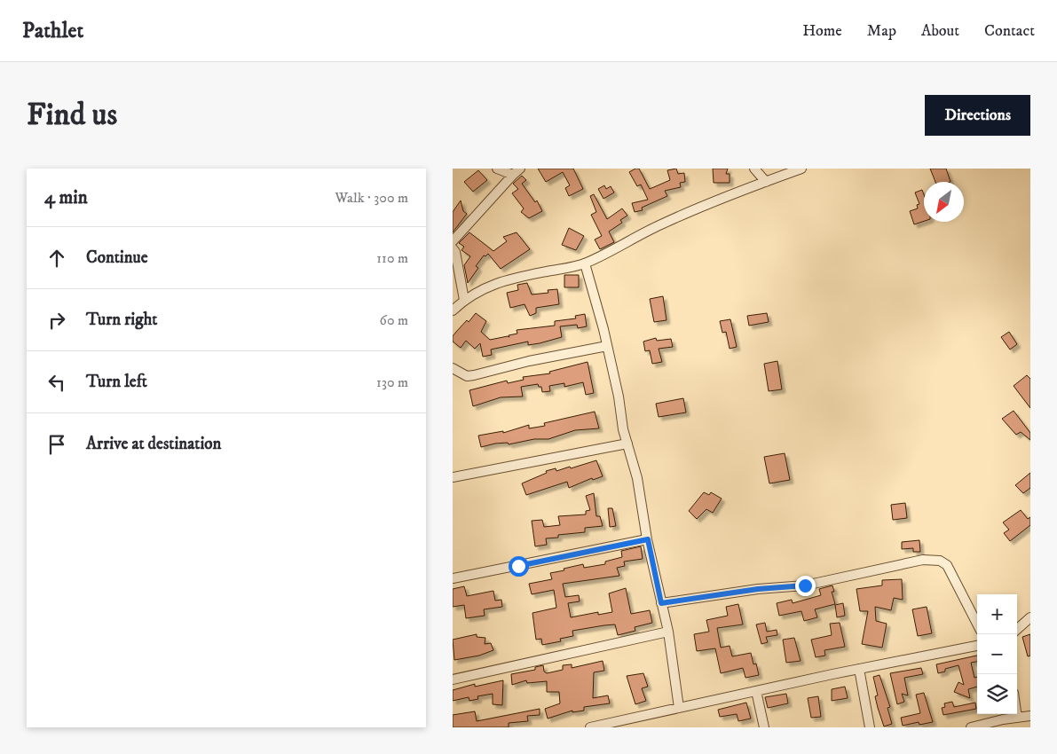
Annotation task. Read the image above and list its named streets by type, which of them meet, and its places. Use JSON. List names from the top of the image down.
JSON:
{
  "north": "bottom left",
  "page": {
    "header": "Pathlet",
    "nav": [
      "Home",
      "Map",
      "About",
      "Contact"
    ],
    "buttons": "Directions",
    "title": "Find us",
    "heading": ["4 min", "Walk · 300 m"],
    "list": [
      ["Continue", "110 m"],
      ["Turn right", "60 m"],
      ["Turn left", "130 m"],
      "Arrive at destination"
    ],
    "map_buttons": ["+", "−"]
  }
}
